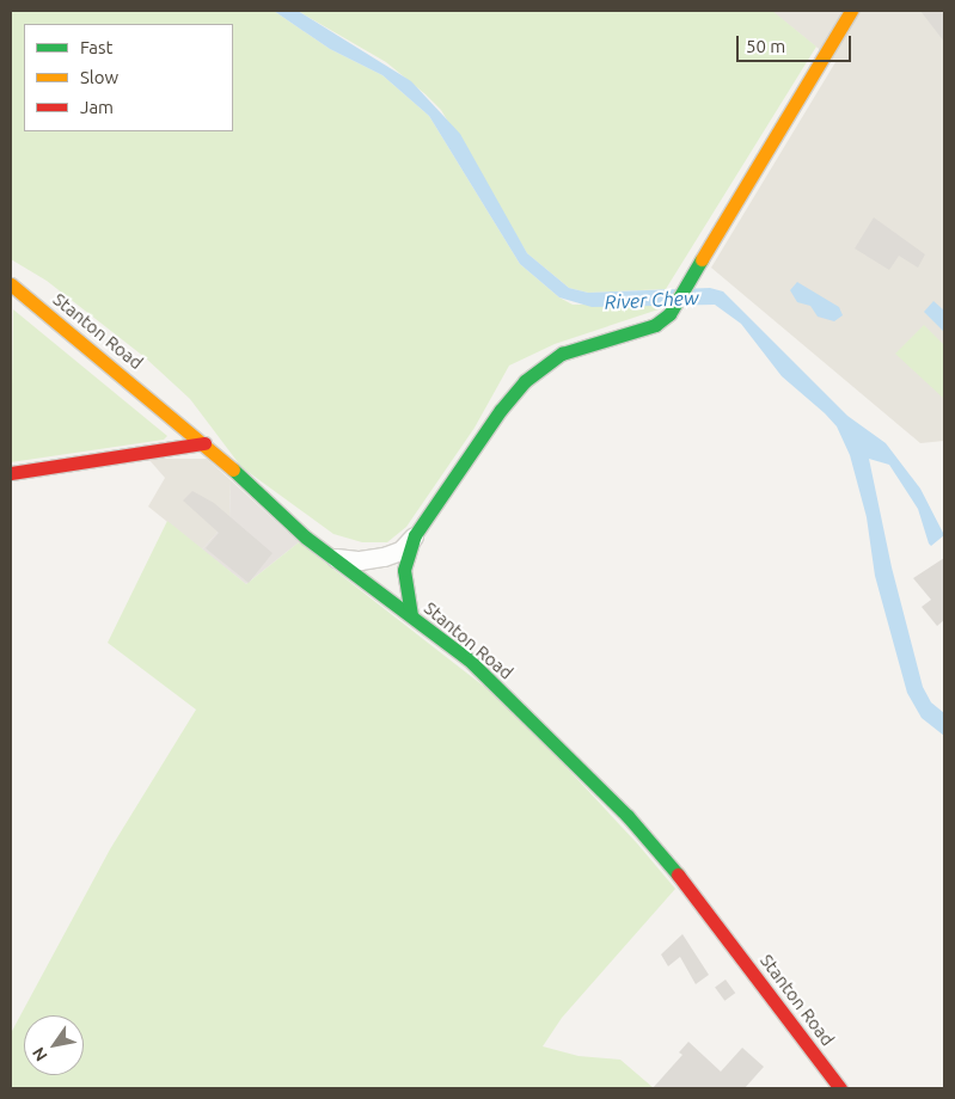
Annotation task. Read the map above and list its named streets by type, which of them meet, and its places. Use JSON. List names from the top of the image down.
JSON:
{
  "streets": {
    "main road": ["Stanton Road"]
  },
  "water": ["River Chew"],
  "legend": ["Fast", "Slow", "Jam"],
  "scale_bar": "50 m",
  "north": "bottom left"
}
